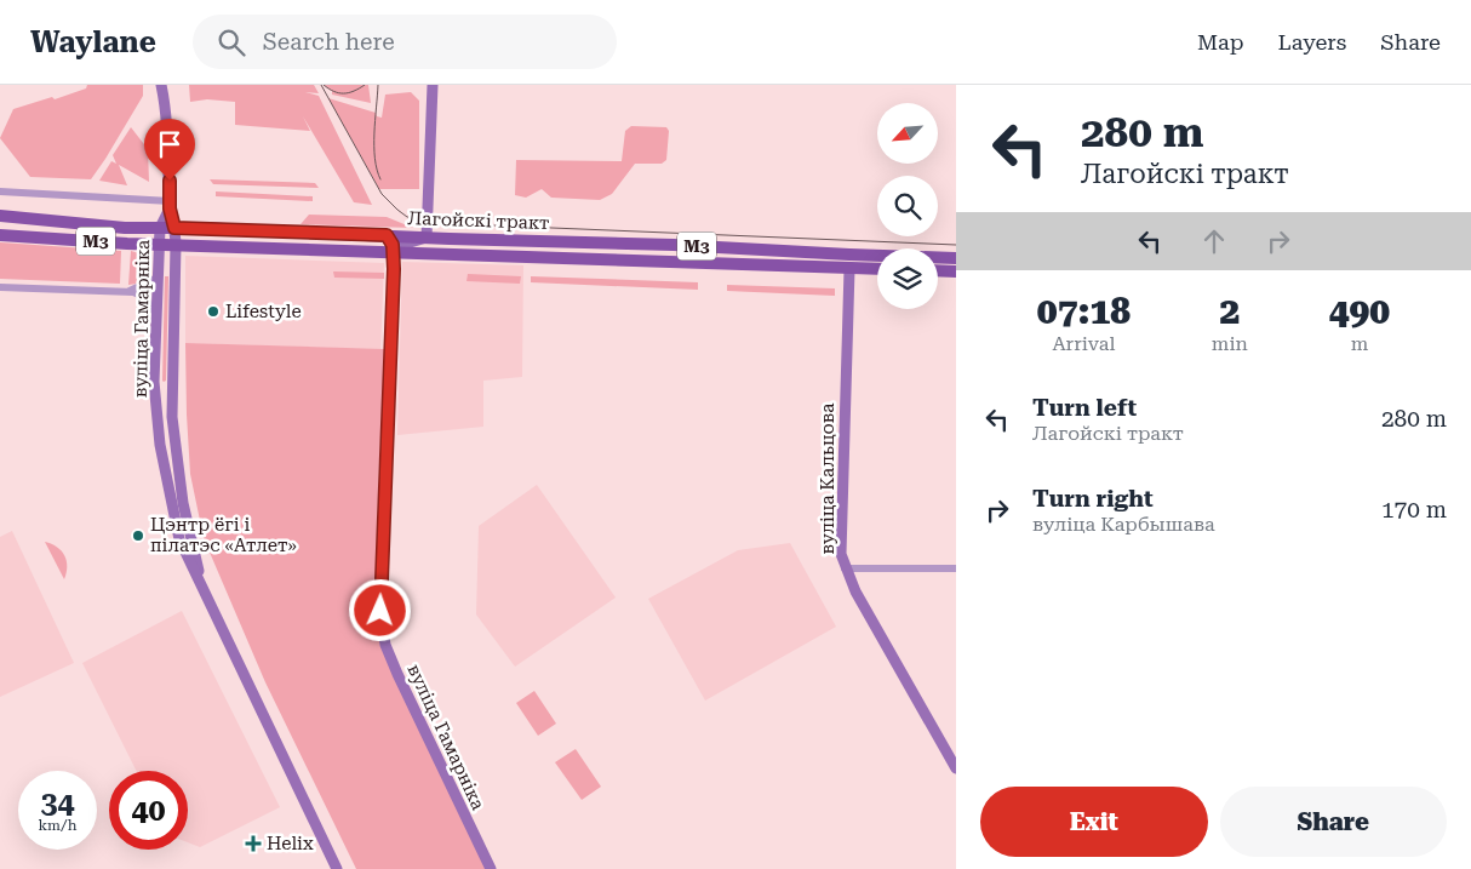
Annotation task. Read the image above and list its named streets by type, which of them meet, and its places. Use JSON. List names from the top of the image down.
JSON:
{
  "streets": {
    "main road": ["Лагойскі тракт", "М3"],
    "street": ["вуліца Гамарніка", "вуліца Кальцова"]
  },
  "crossings": [
    ["Лагойскі тракт", "вуліца Гамарніка"],
    ["Лагойскі тракт", "вуліца Кальцова"]
  ],
  "places": {
    "other": ["Lifestyle", "Цэнтр ёгі і пілатэс «Атлет»"],
    "health": ["Helix"]
  },
  "north": "bottom left",
  "page": {
    "header": "Waylane",
    "search": "Search here",
    "nav": ["Map", "Layers", "Share"],
    "turn": ["280 m", "Лагойскі тракт"],
    "eta": [
      "07:18",
      "Arrival",
      "2",
      "min",
      "490",
      "m"
    ],
    "list": [
      {
        "name": "Turn left",
        "note": "Лагойскі тракт",
        "value": "280 m"
      },
      {
        "name": "Turn right",
        "note": "вуліца Карбышава",
        "value": "170 m"
      }
    ],
    "speed": "34 km/h",
    "limit": "40",
    "buttons": ["Exit", "Share"]
  }
}
